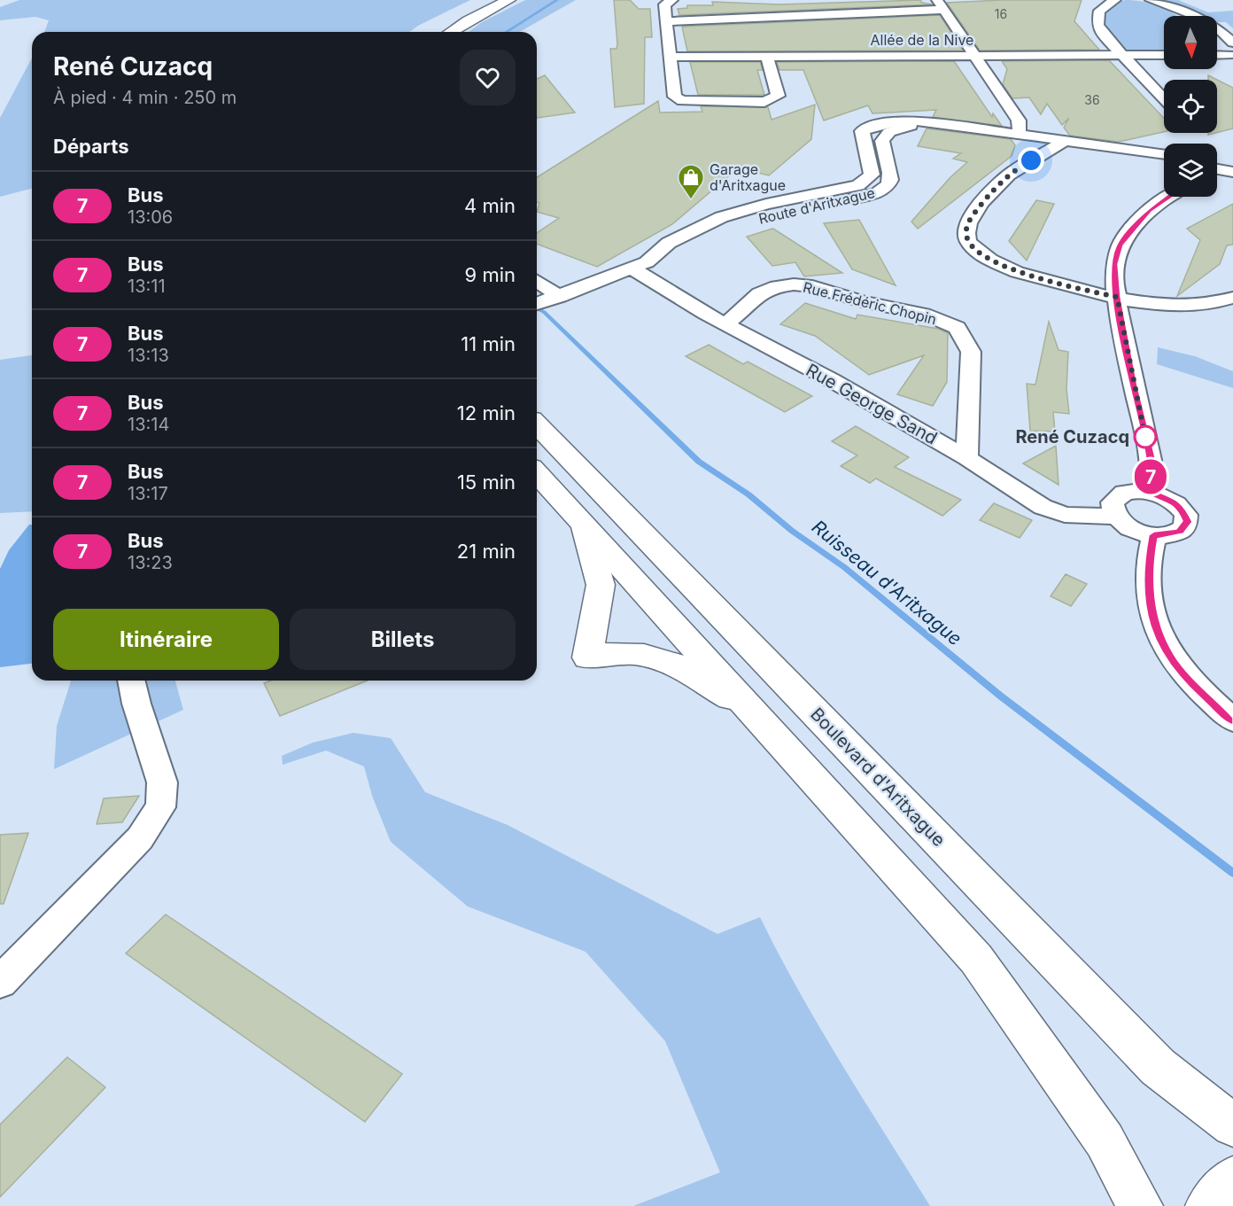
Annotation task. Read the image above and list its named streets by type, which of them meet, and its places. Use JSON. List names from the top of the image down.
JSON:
{
  "streets": {
    "main road": ["Boulevard d'Aritxague"],
    "street": [
      "Allée de la Nive",
      "Route d'Aritxague",
      "Rue Frédéric Chopin",
      "Rue George Sand"
    ]
  },
  "crossings": [
    ["Route d'Aritxague", "Rue George Sand"],
    ["Rue Frédéric Chopin", "Rue George Sand"]
  ],
  "water": ["Ruisseau d'Aritxague"],
  "places": {
    "shop": ["Garage d'Aritxague"],
    "other": ["René Cuzacq"]
  },
  "lines": ["bus line 7"],
  "house_numbers": ["16", "36"],
  "north": "bottom",
  "page": {
    "on_map": "7",
    "heading": [
      ["René Cuzacq", "À pied · 4 min · 250 m"],
      "Départs"
    ],
    "list": [
      {
        "mark": "7",
        "name": "Bus",
        "note": "13:06",
        "value": "4 min"
      },
      {
        "mark": "7",
        "name": "Bus",
        "note": "13:11",
        "value": "9 min"
      },
      {
        "mark": "7",
        "name": "Bus",
        "note": "13:13",
        "value": "11 min"
      },
      {
        "mark": "7",
        "name": "Bus",
        "note": "13:14",
        "value": "12 min"
      },
      {
        "mark": "7",
        "name": "Bus",
        "note": "13:17",
        "value": "15 min"
      },
      {
        "mark": "7",
        "name": "Bus",
        "note": "13:23",
        "value": "21 min"
      }
    ],
    "buttons": ["Itinéraire", "Billets"]
  }
}
